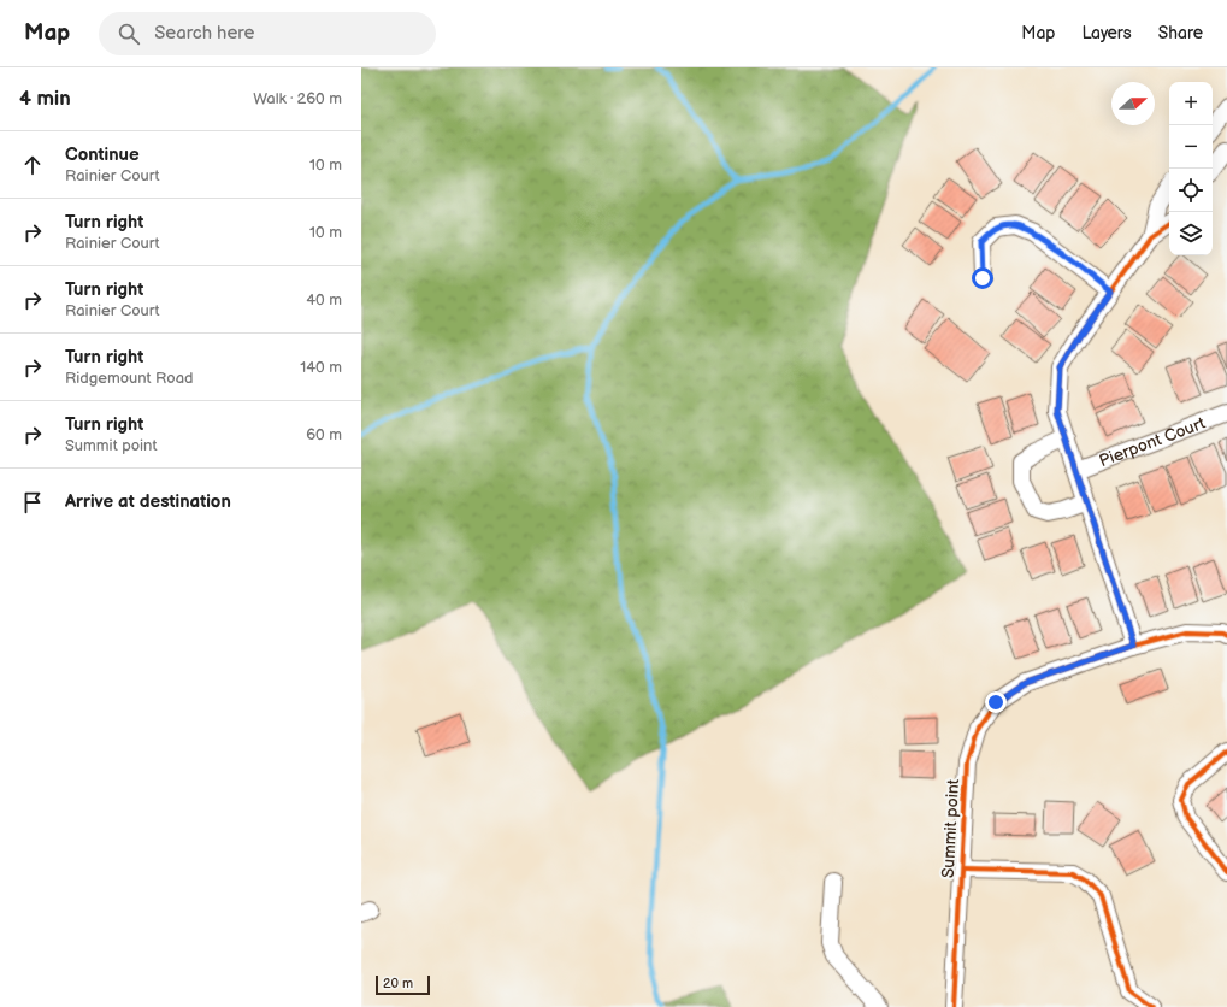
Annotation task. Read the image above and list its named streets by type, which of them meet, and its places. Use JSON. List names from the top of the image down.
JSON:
{
  "streets": {
    "street": ["Pierpont Court", "Summit point"]
  },
  "scale_bar": "20 m",
  "north": "right",
  "page": {
    "header": "Map",
    "search": "Search here",
    "nav": ["Map", "Layers", "Share"],
    "heading": ["4 min", "Walk · 260 m"],
    "map_buttons": ["+", "−"],
    "list": [
      ["Continue", "Rainier Court", "10 m"],
      ["Turn right", "Rainier Court", "10 m"],
      ["Turn right", "Rainier Court", "40 m"],
      ["Turn right", "Ridgemount Road", "140 m"],
      ["Turn right", "Summit point", "60 m"],
      "Arrive at destination"
    ],
    "scale": "20 m"
  }
}
